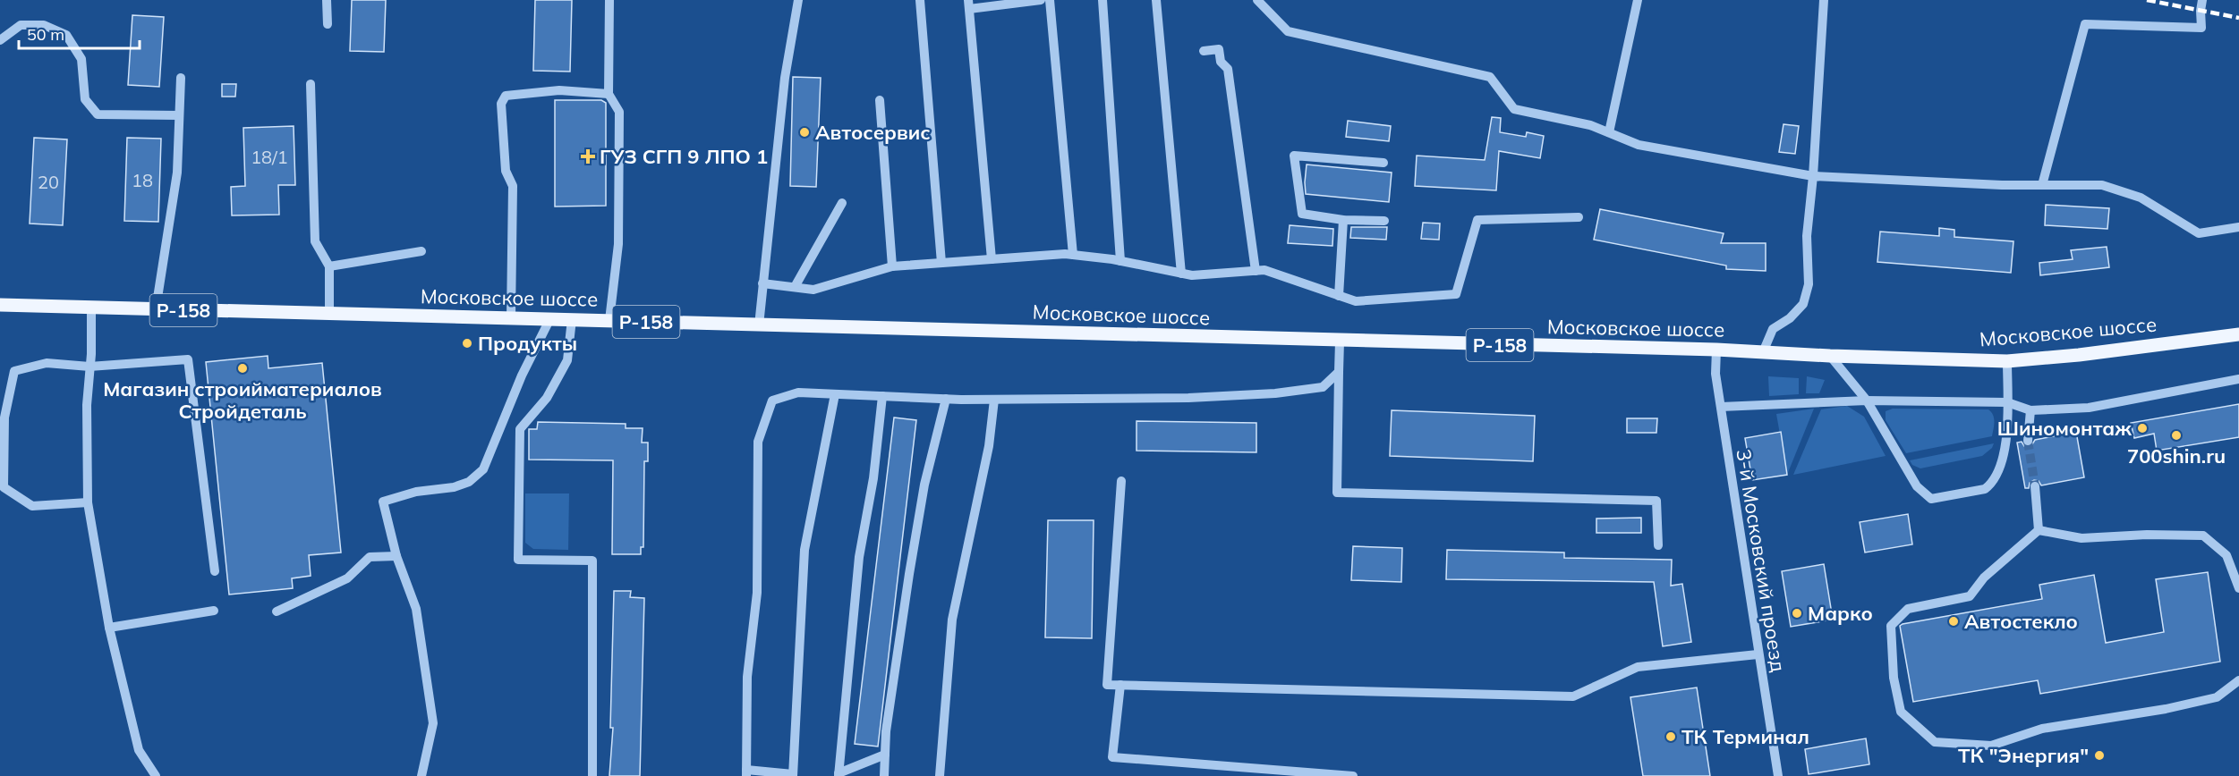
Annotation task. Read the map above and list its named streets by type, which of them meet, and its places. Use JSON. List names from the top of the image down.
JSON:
{
  "streets": {
    "main road": ["Московское шоссе", "Р-158"],
    "street": ["3-й Московский проезд"]
  },
  "crossings": [
    ["Московское шоссе", "3-й Московский проезд"]
  ],
  "places": {
    "other": [
      "Автосервис",
      "Продукты",
      "Магазин строийматериалов Стройдеталь",
      "Шиномонтаж",
      "700shin.ru",
      "Марко",
      "Автостекло",
      "ТК Терминал",
      "ТК \"Энергия\""
    ],
    "health": ["ГУЗ СГП 9 ЛПО 1"]
  },
  "house_numbers": ["18/1", "18", "20"],
  "scale_bar": "50 m"
}
